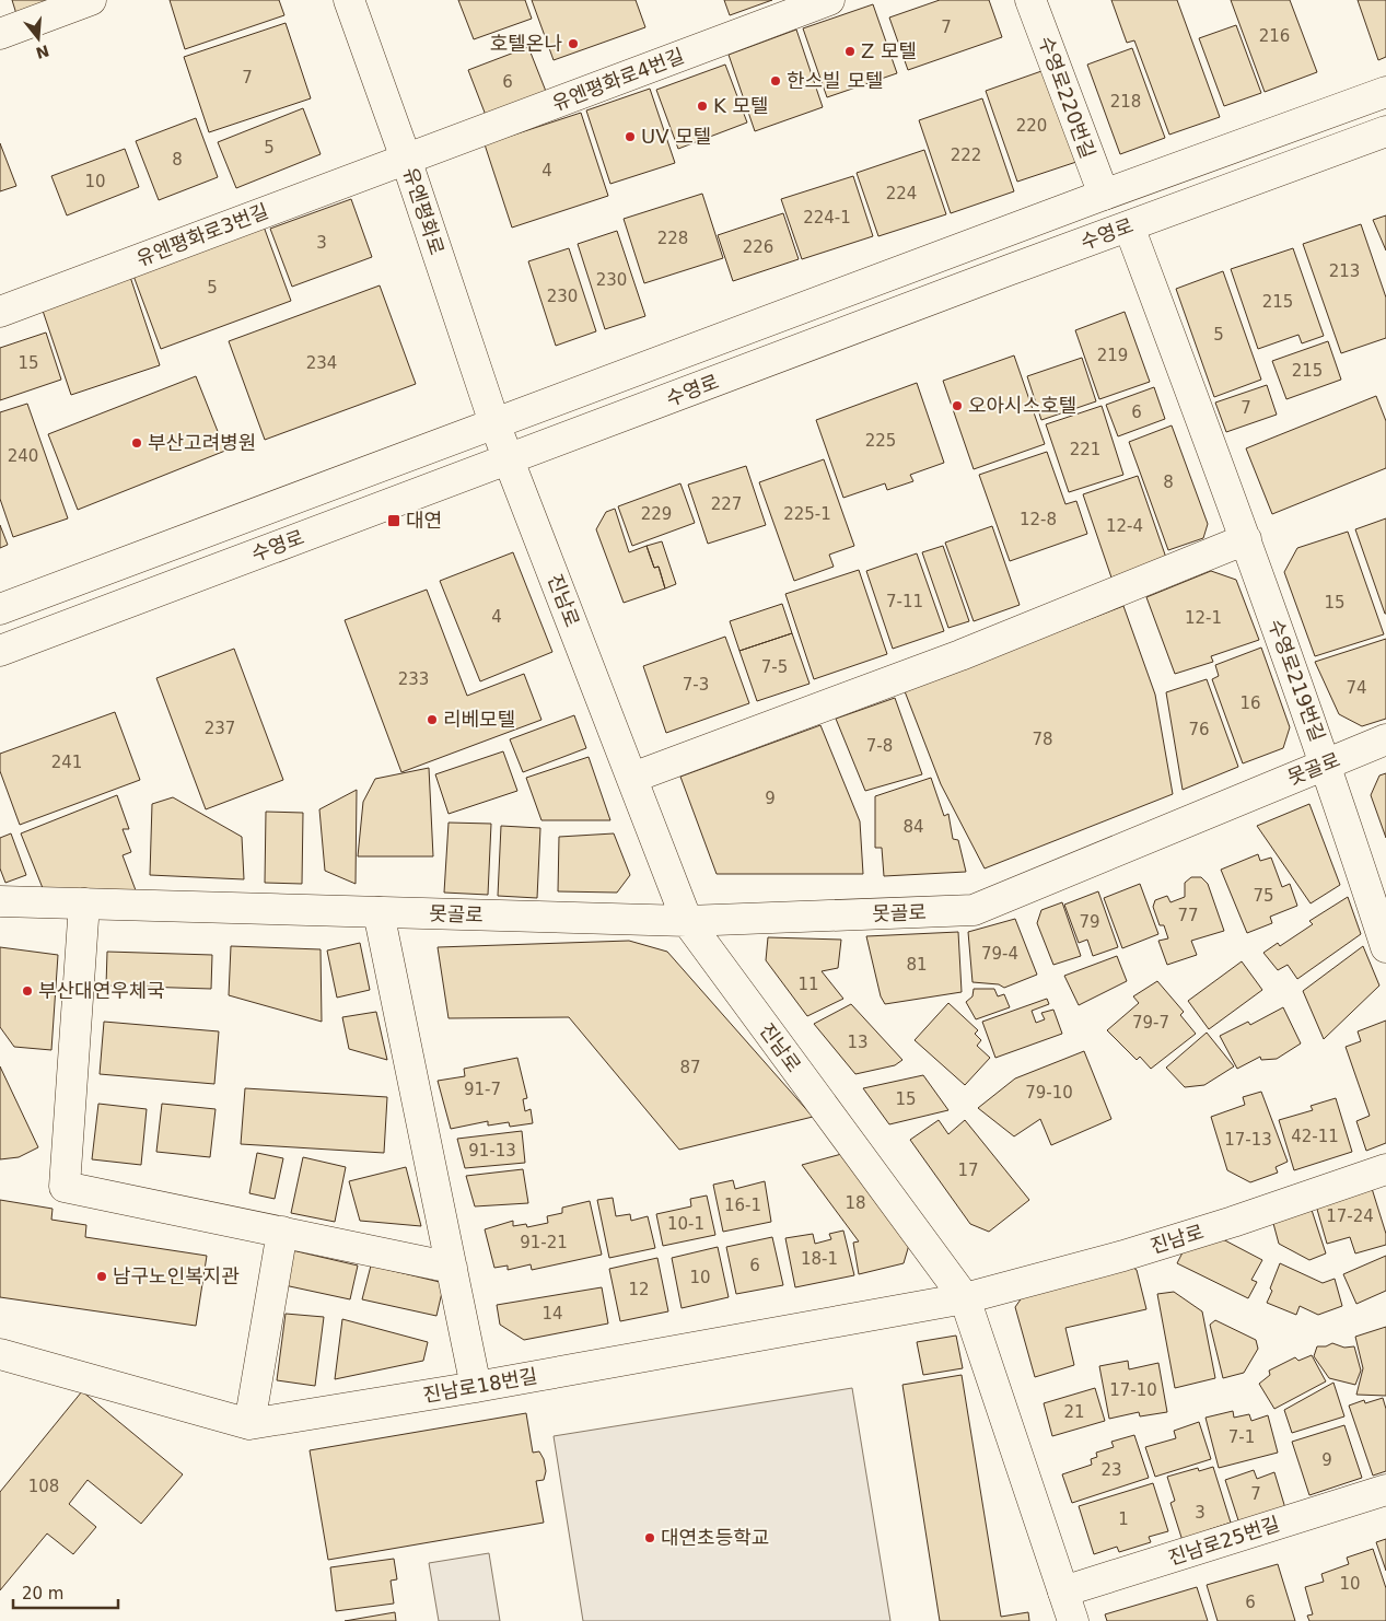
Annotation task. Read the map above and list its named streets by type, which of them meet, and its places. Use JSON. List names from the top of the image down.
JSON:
{
  "streets": {
    "street": [
      "유엔평화로4번길",
      "수영로220번길",
      "유엔평화로",
      "수영로",
      "유엔평화로3번길",
      "진남로",
      "수영로219번길",
      "못골로",
      "진남로18번길",
      "진남로25번길"
    ]
  },
  "crossings": [
    ["유엔평화로4번길", "유엔평화로"],
    ["유엔평화로4번길", "유엔평화로3번길"],
    ["수영로220번길", "수영로"],
    ["유엔평화로", "수영로"],
    ["유엔평화로", "유엔평화로3번길"],
    ["유엔평화로", "진남로"],
    ["수영로", "진남로"],
    ["수영로", "수영로219번길"],
    ["진남로", "못골로"],
    ["진남로", "진남로18번길"],
    ["진남로", "진남로25번길"],
    ["수영로219번길", "못골로"]
  ],
  "places": {
    "other": [
      "호텔온나",
      "Z 모텔",
      "한스빌 모텔",
      "K 모텔",
      "UV 모텔",
      "오아시스호텔",
      "부산고려병원",
      "리베모텔",
      "부산대연우체국",
      "남구노인복지관",
      "대연초등학교"
    ],
    "transit": ["대연"]
  },
  "house_numbers": [
    "7",
    "216",
    "7",
    "6",
    "218",
    "220",
    "5",
    "222",
    "8",
    "4",
    "10",
    "224",
    "224-1",
    "228",
    "3",
    "226",
    "213",
    "230",
    "5",
    "230",
    "215",
    "5",
    "219",
    "15",
    "234",
    "215",
    "7",
    "6",
    "225",
    "221",
    "240",
    "8",
    "227",
    "229",
    "225-1",
    "12-8",
    "12-4",
    "7-11",
    "15",
    "4",
    "12-1",
    "7-5",
    "233",
    "7-3",
    "74",
    "16",
    "237",
    "76",
    "78",
    "7-8",
    "241",
    "9",
    "84",
    "75",
    "77",
    "79",
    "79-4",
    "81",
    "11",
    "79-7",
    "13",
    "87",
    "91-7",
    "79-10",
    "15",
    "42-11",
    "17-13",
    "91-13",
    "17",
    "18",
    "16-1",
    "17-24",
    "10-1",
    "91-21",
    "18-1",
    "6",
    "10",
    "12",
    "14",
    "17-10",
    "21",
    "7-1",
    "9",
    "23",
    "108",
    "7",
    "3",
    "1",
    "10",
    "6"
  ],
  "scale_bar": "20 m",
  "north": "bottom"
}
